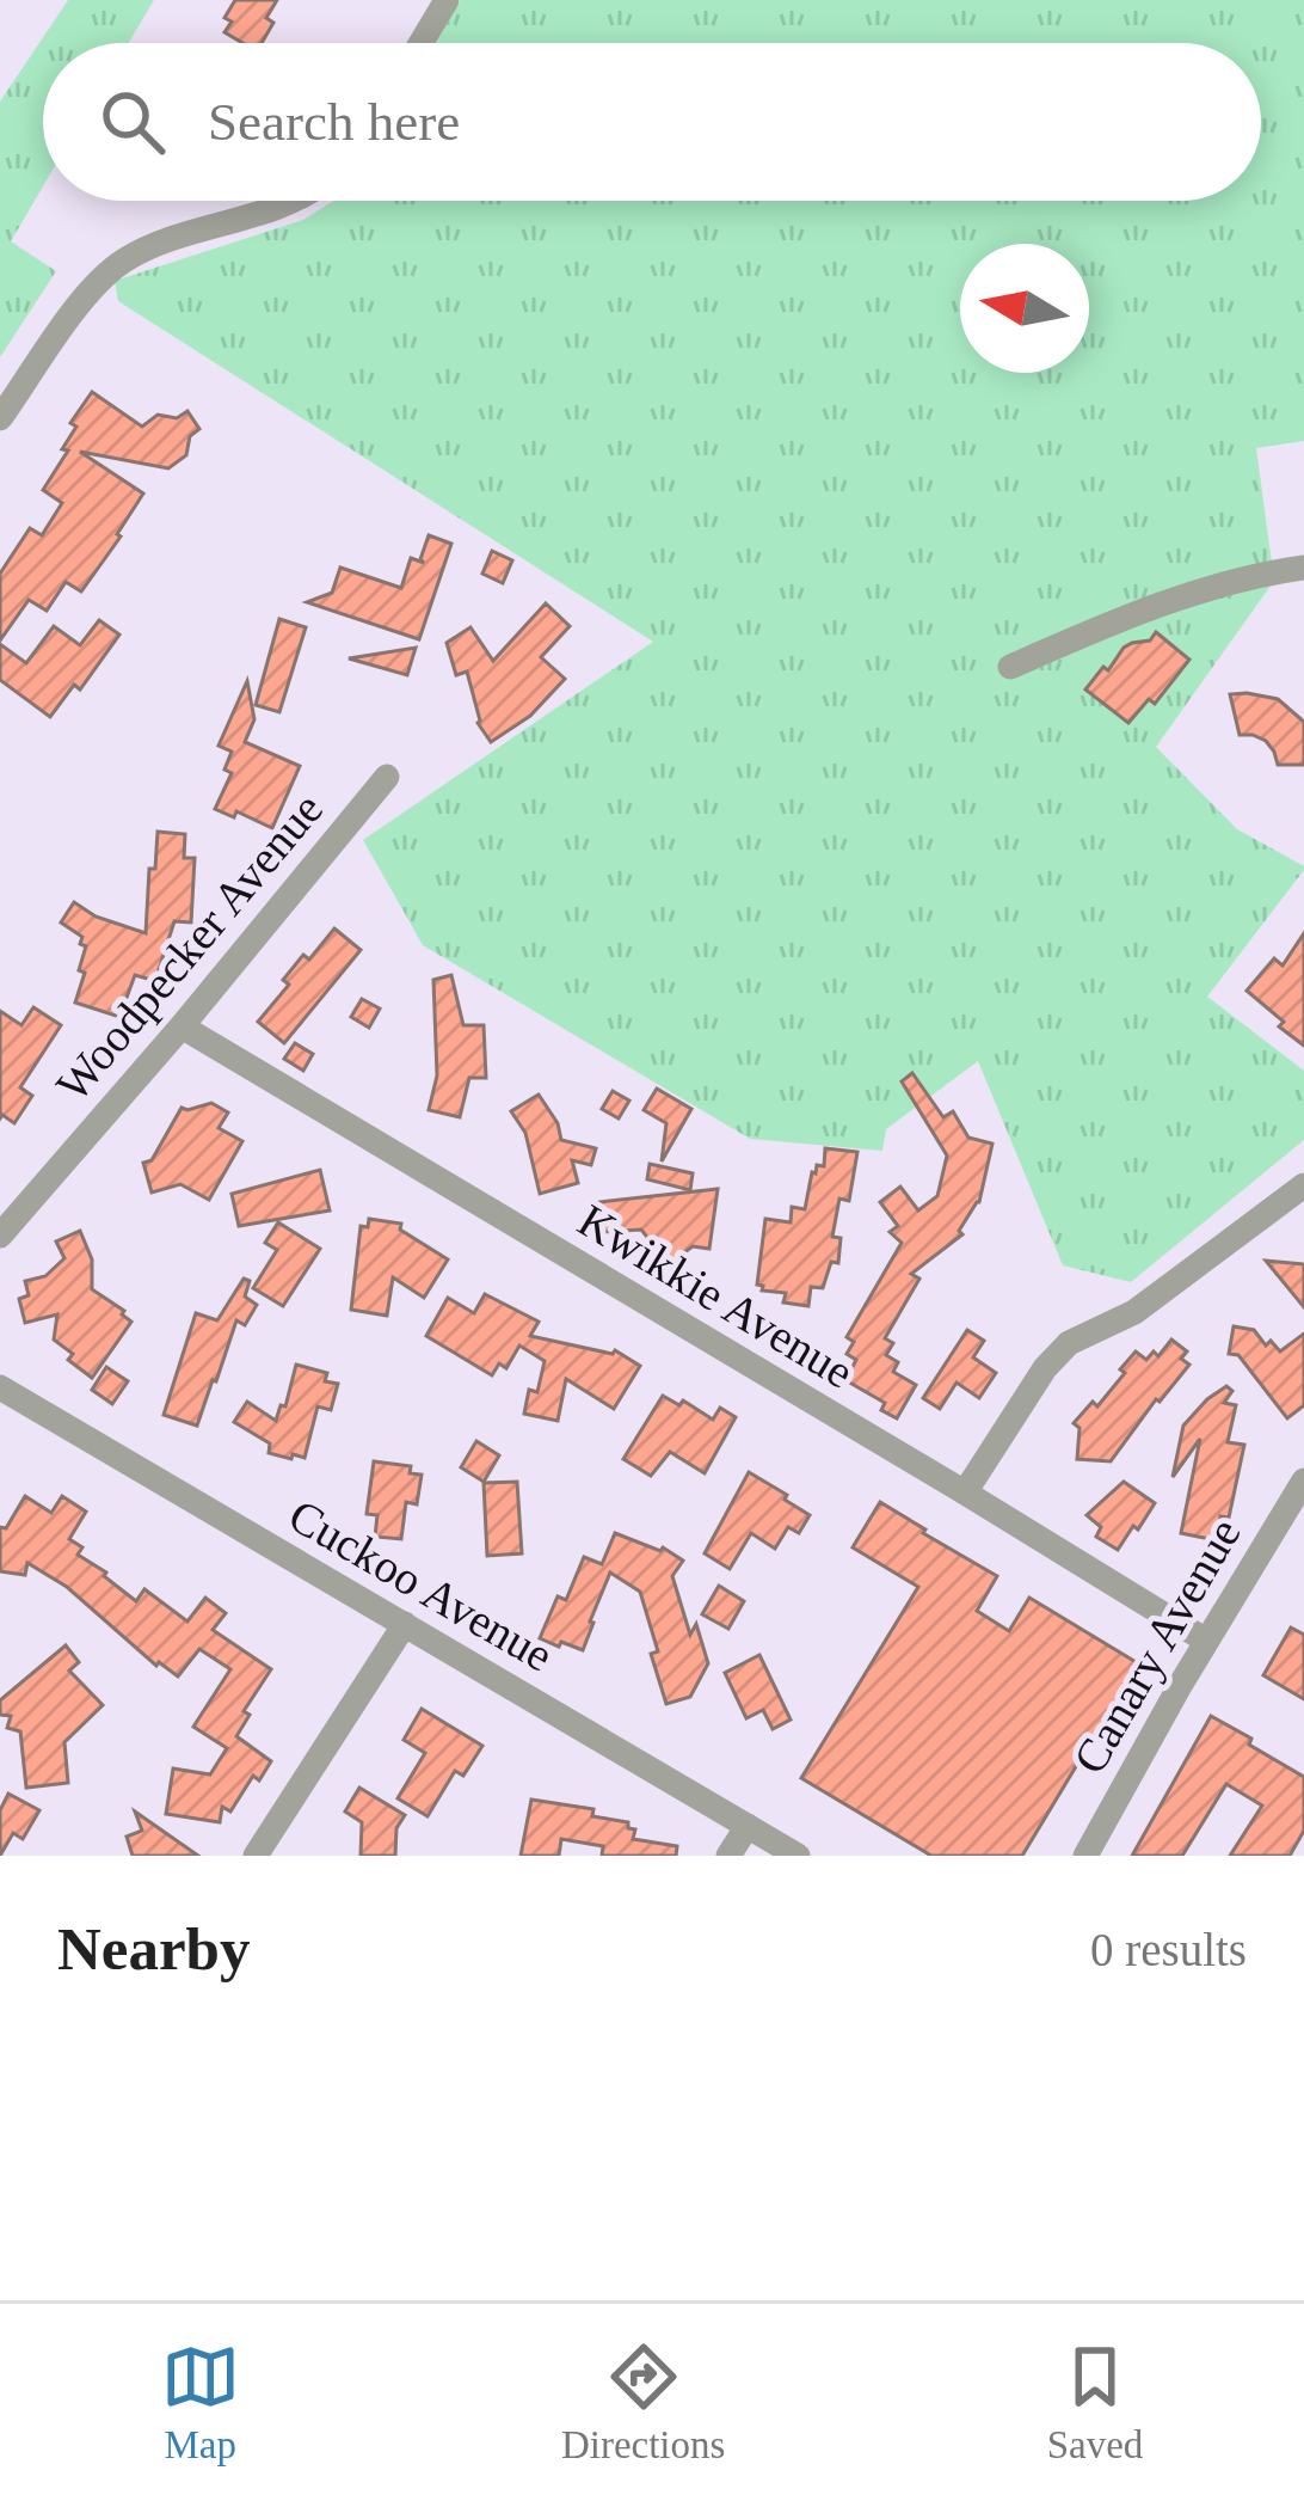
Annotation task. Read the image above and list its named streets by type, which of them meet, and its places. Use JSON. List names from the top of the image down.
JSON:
{
  "streets": {
    "street": [
      "Woodpecker Avenue",
      "Kwikkie Avenue",
      "Cuckoo Avenue",
      "Canary Avenue"
    ]
  },
  "crossings": [
    ["Woodpecker Avenue", "Kwikkie Avenue"],
    ["Kwikkie Avenue", "Canary Avenue"]
  ],
  "north": "left",
  "page": {
    "search": "Search here",
    "heading": ["Nearby", "0 results"],
    "nav": ["Map", "Directions", "Saved"]
  }
}
